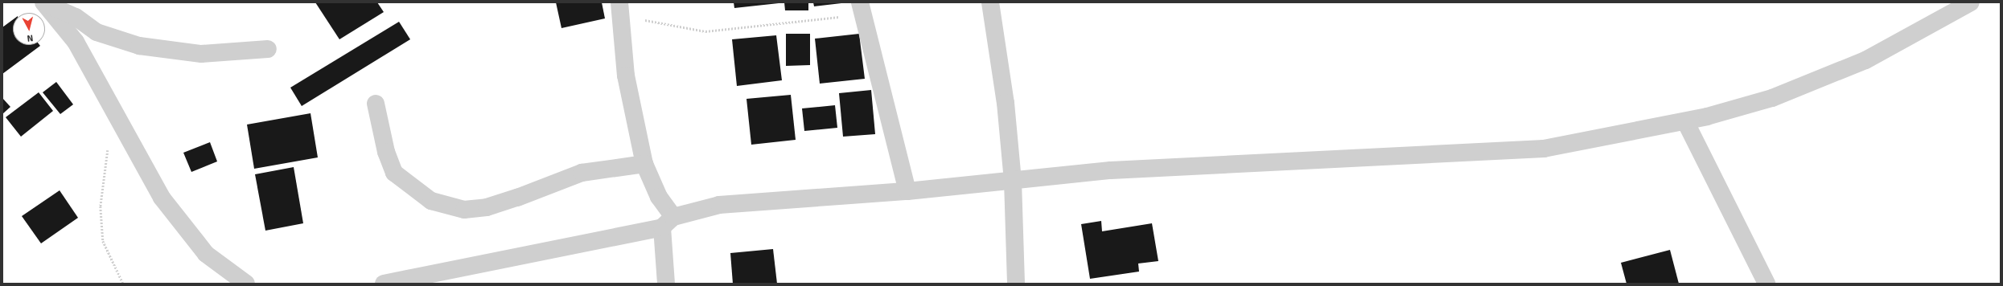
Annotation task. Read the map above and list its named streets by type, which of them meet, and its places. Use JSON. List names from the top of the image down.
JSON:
{
  "north": "bottom"
}
